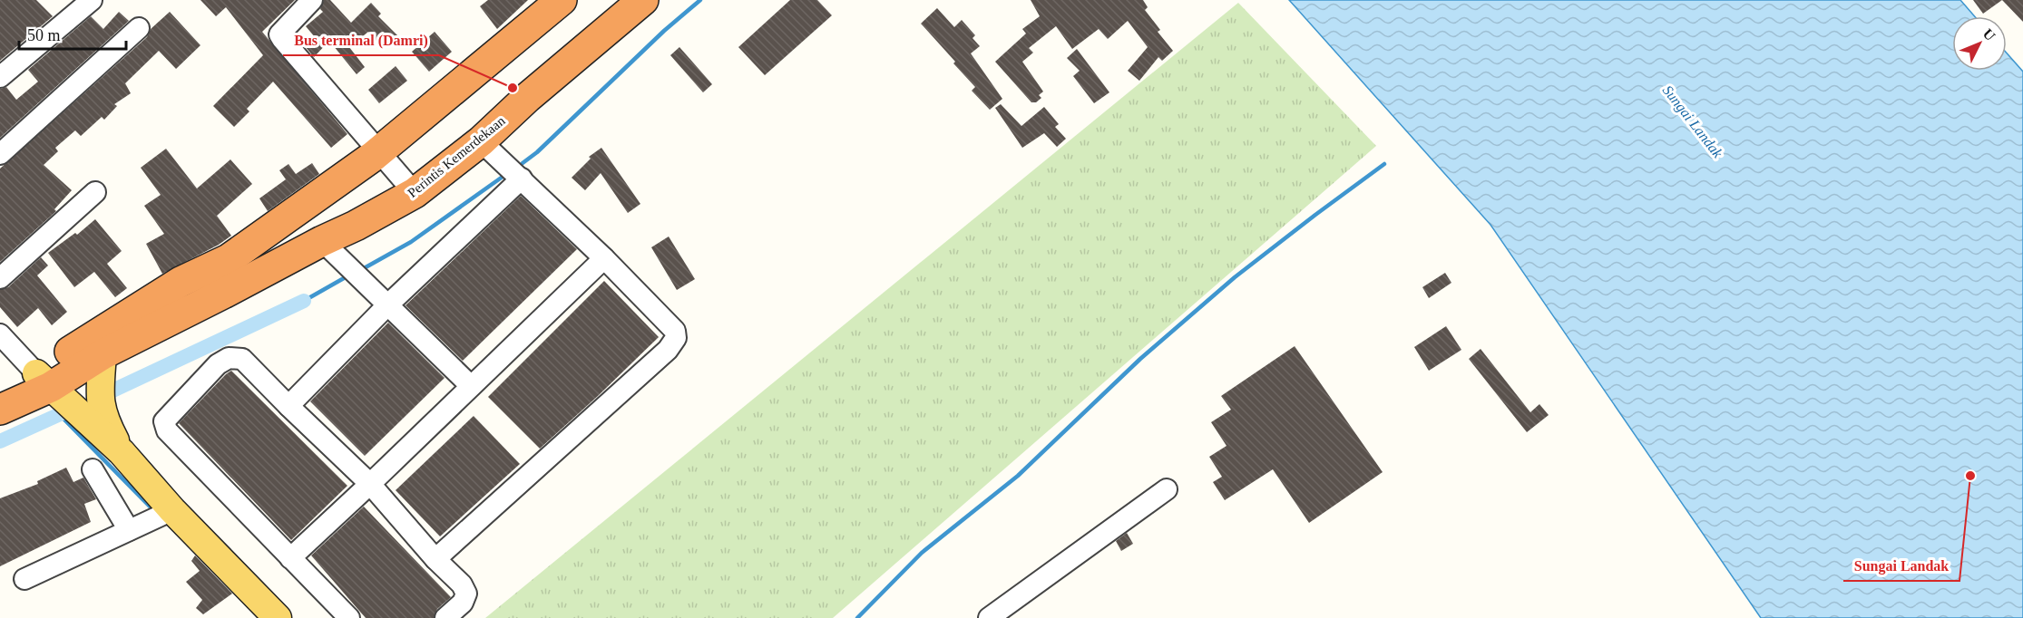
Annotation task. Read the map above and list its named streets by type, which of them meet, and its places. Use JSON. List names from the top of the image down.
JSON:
{
  "streets": {
    "highway": ["Perintis Kemerdekaan"]
  },
  "water": ["Sungai Landak"],
  "places": ["Bus terminal (Damri)", "Sungai Landak"],
  "scale_bar": "50 m",
  "north": "top right"
}
